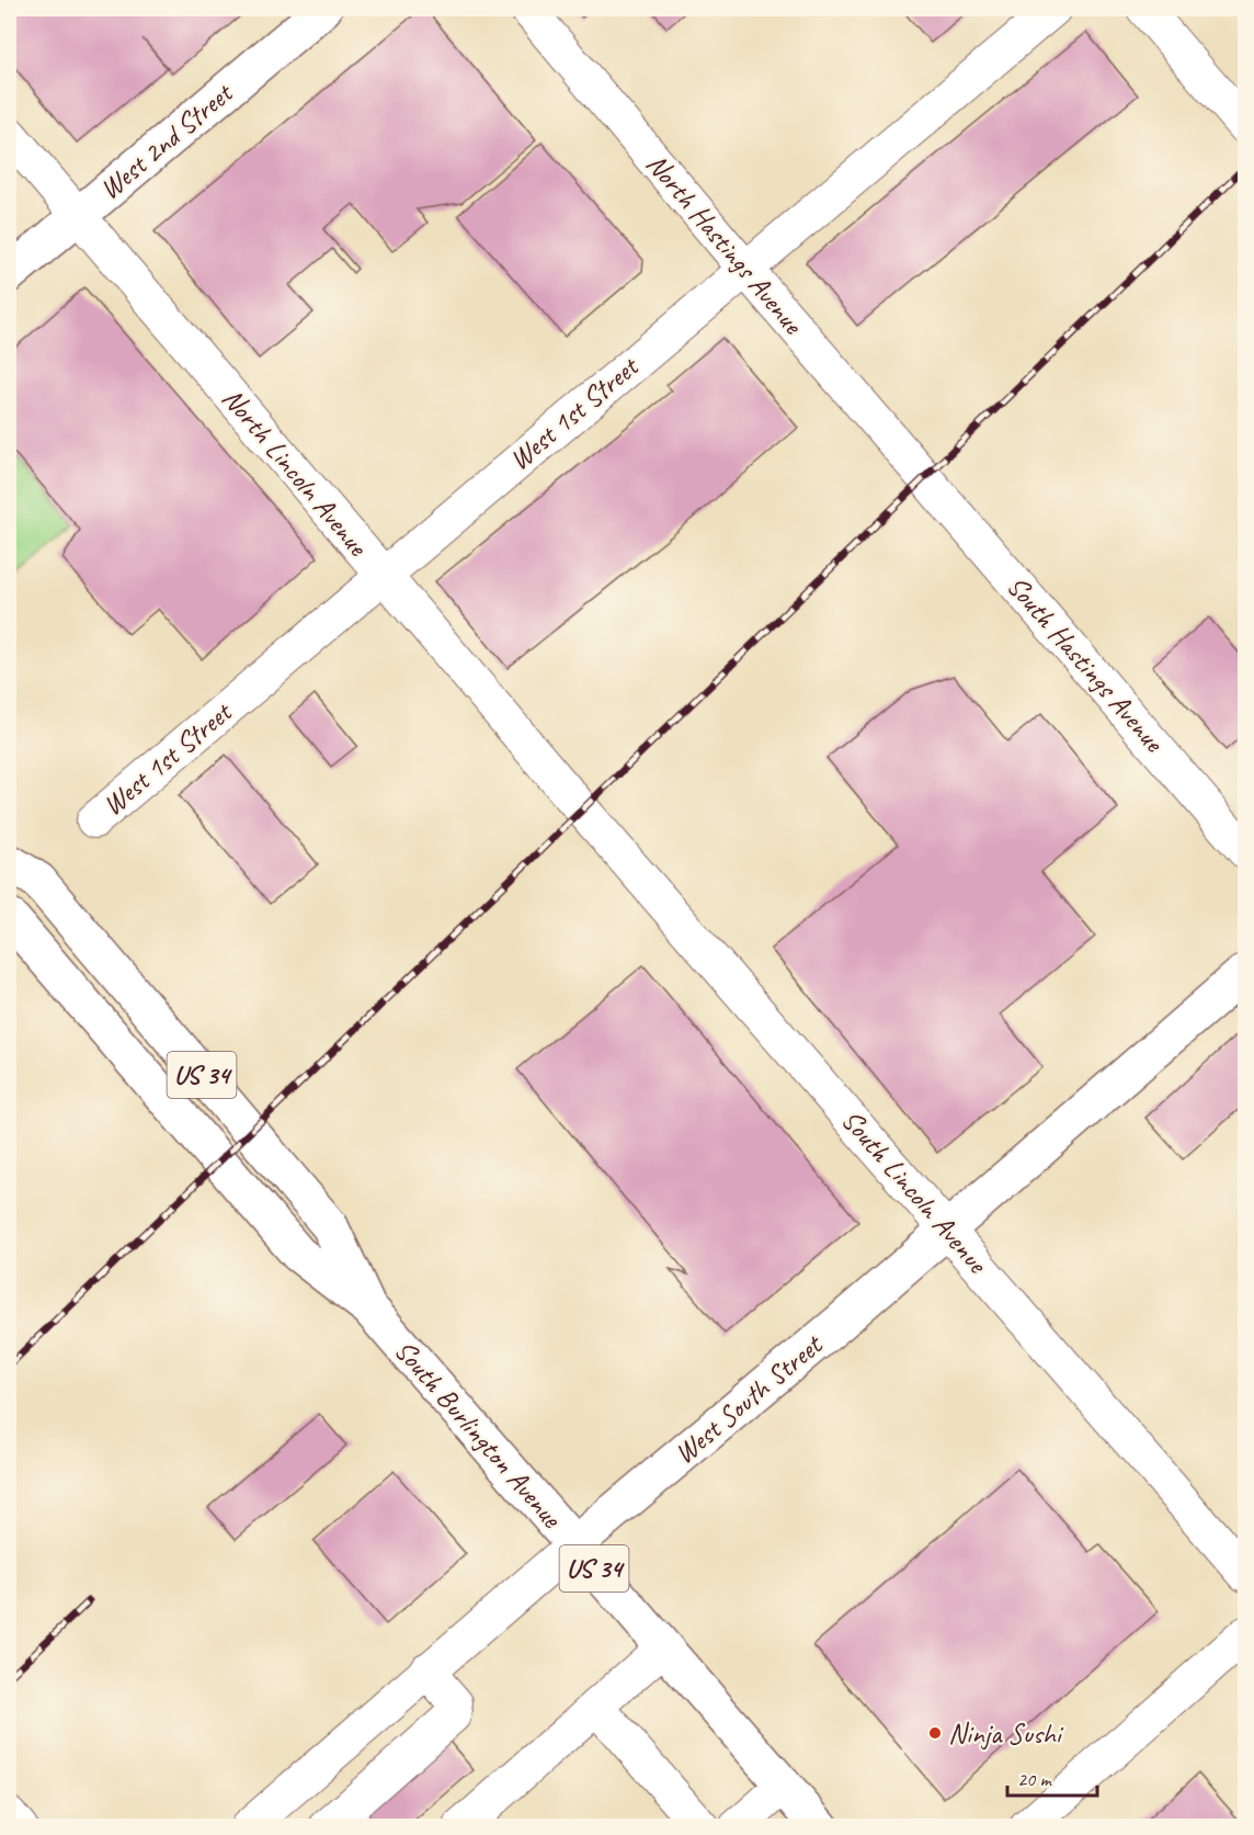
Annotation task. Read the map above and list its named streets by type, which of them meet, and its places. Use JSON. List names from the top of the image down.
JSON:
{
  "streets": {
    "main road": [
      "West 2nd Street",
      "US 34",
      "West South Street",
      "South Burlington Avenue"
    ],
    "street": [
      "North Hastings Avenue",
      "West 1st Street",
      "North Lincoln Avenue",
      "South Hastings Avenue",
      "South Lincoln Avenue"
    ]
  },
  "crossings": [
    ["West 2nd Street", "North Lincoln Avenue"],
    ["North Hastings Avenue", "West 1st Street"],
    ["North Hastings Avenue", "South Hastings Avenue"],
    ["West 1st Street", "North Lincoln Avenue"],
    ["North Lincoln Avenue", "South Lincoln Avenue"],
    ["US 34", "South Burlington Avenue"],
    ["South Lincoln Avenue", "West South Street"],
    ["West South Street", "South Burlington Avenue"]
  ],
  "places": ["Ninja Sushi"],
  "scale_bar": "20 m"
}
